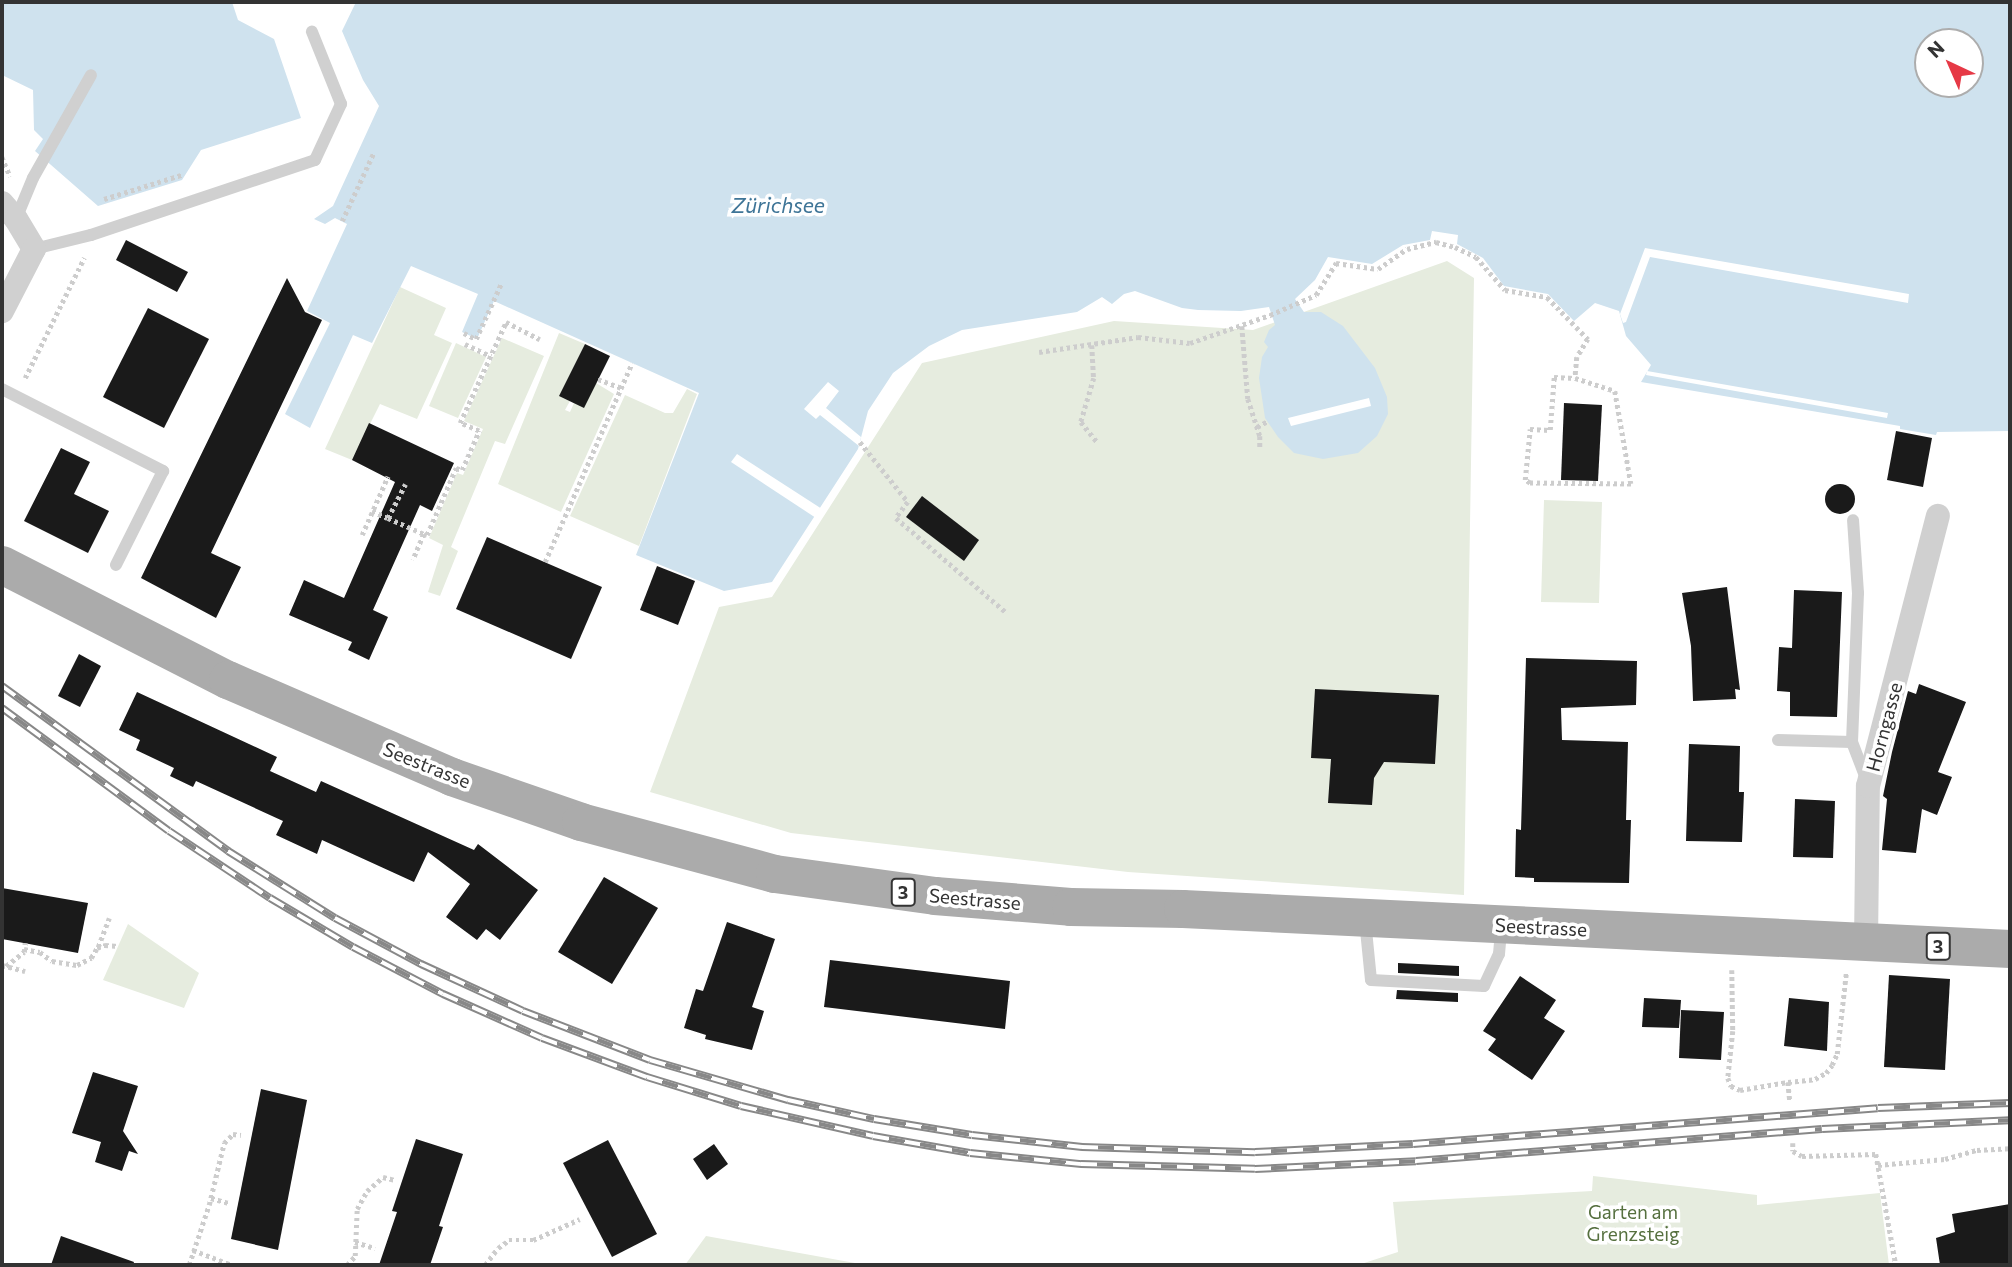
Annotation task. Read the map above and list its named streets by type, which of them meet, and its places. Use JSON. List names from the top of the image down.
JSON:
{
  "streets": {
    "main road": ["Seestrasse", "3"],
    "street": ["Horngasse"]
  },
  "crossings": [
    ["Horngasse", "Seestrasse"]
  ],
  "water": ["Zürichsee"],
  "parks": ["Garten am Grenzsteig"],
  "north": "top left"
}
